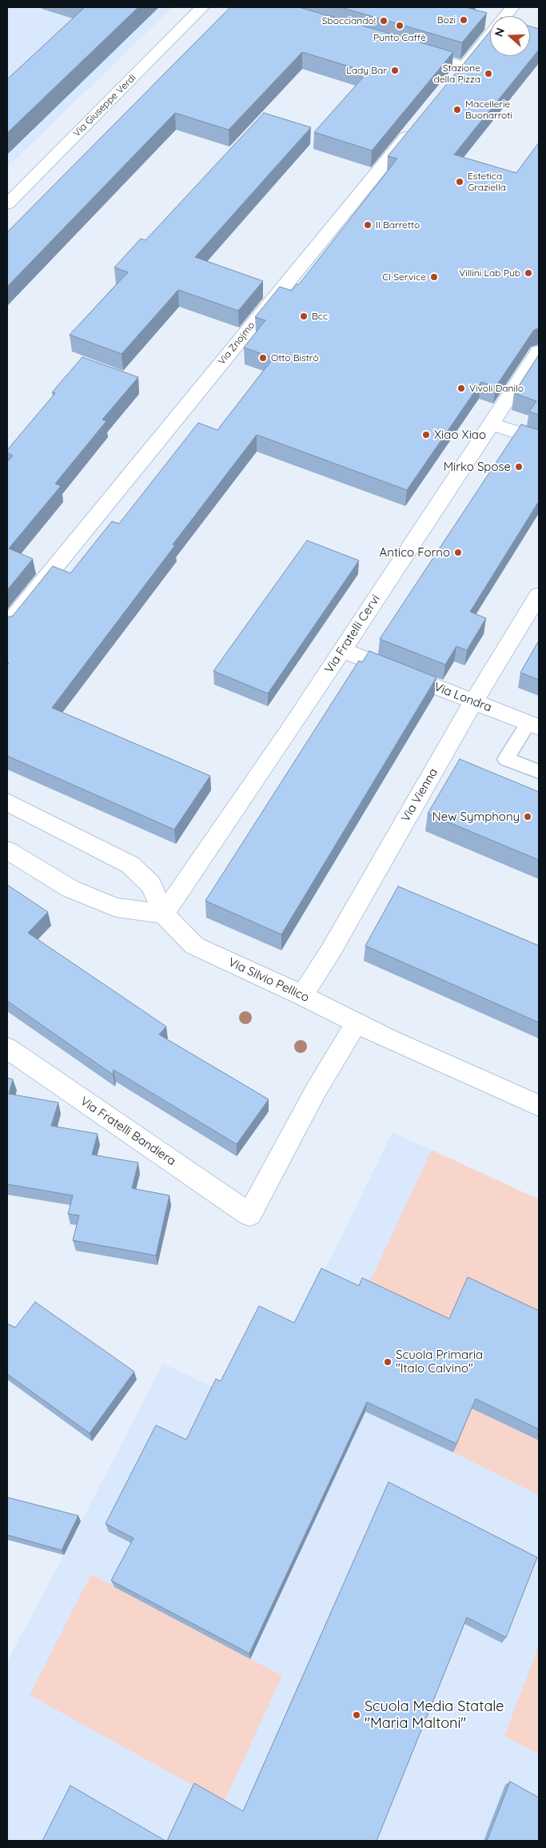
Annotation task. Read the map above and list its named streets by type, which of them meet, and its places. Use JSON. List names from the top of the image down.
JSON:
{
  "streets": {
    "street": [
      "Via Giuseppe Verdi",
      "Via Znojmo",
      "Via Fratelli Cervi",
      "Via Londra",
      "Via Vienna",
      "Via Silvio Pellico",
      "Via Fratelli Bandiera"
    ]
  },
  "crossings": [
    ["Via Fratelli Cervi", "Via Londra"],
    ["Via Fratelli Cervi", "Via Silvio Pellico"],
    ["Via Londra", "Via Vienna"],
    ["Via Vienna", "Via Silvio Pellico"],
    ["Via Silvio Pellico", "Via Fratelli Bandiera"]
  ],
  "places": [
    "Bozi",
    "Sbocciando!",
    "Punto Caffè",
    "Lady Bar",
    "Stazione della Pizza",
    "Macellerie Buonarroti",
    "Estetica Graziella",
    "Il Barretto",
    "Villini Lab Pub",
    "CI Service",
    "Bcc",
    "Otto Bistrò",
    "Vivoli Danilo",
    "Xiao Xiao",
    "Mirko Spose",
    "Antico Forno",
    "New Symphony",
    "Scuola Primaria \"Italo Calvino\"",
    "Scuola Media Statale \"Maria Maltoni\""
  ],
  "north": "left"
}
